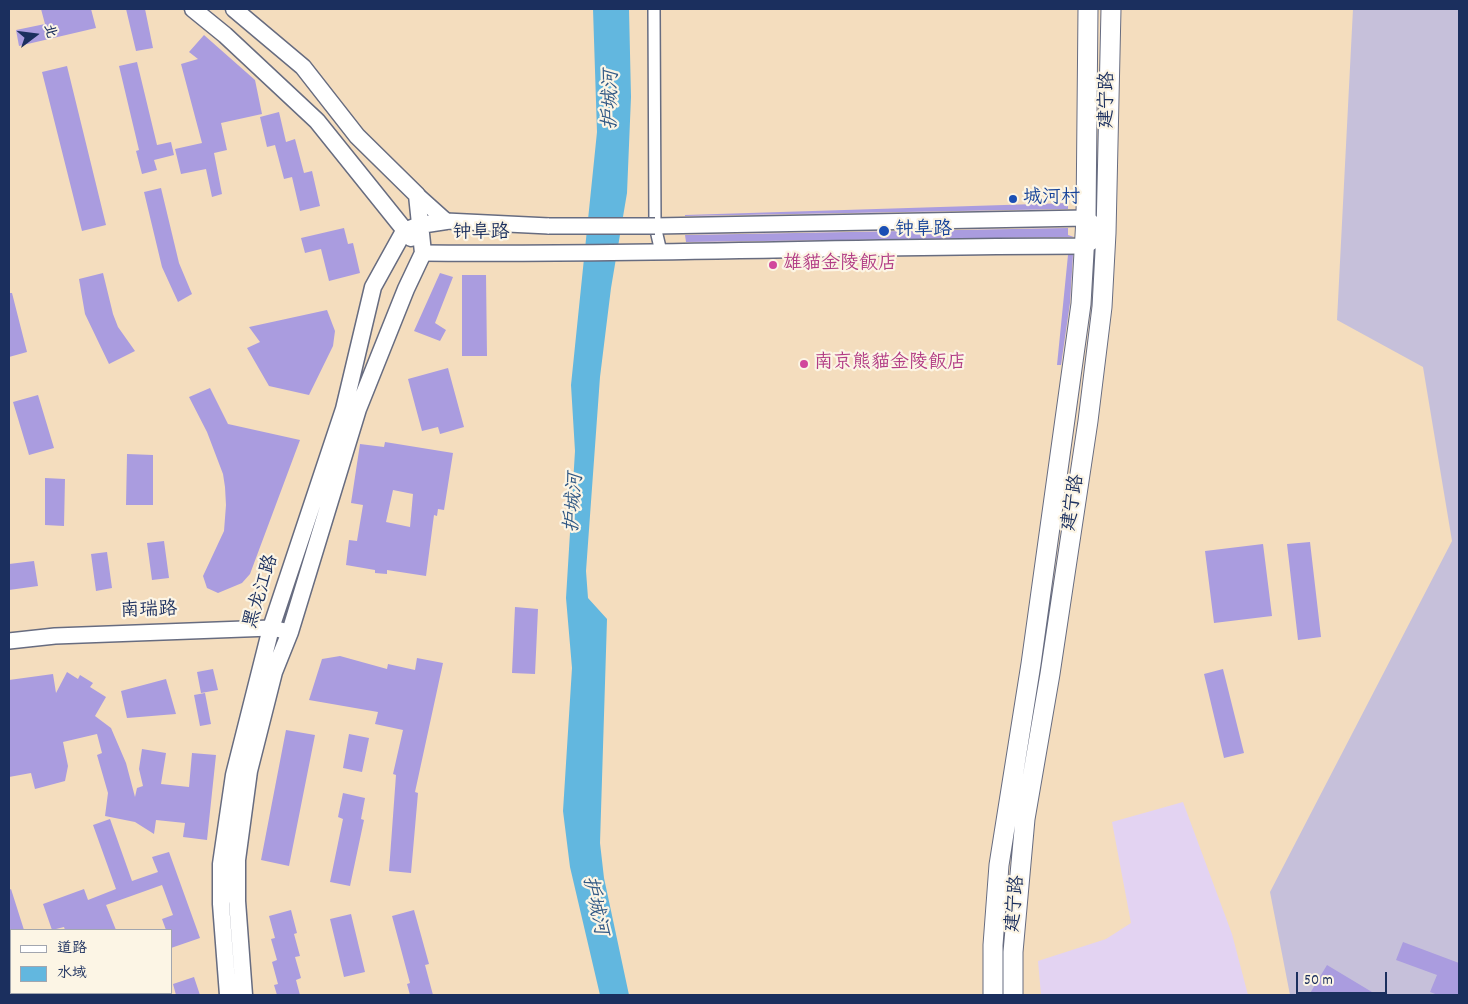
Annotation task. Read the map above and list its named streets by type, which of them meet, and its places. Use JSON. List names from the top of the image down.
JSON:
{
  "streets": {
    "main road": ["建宁路", "钟阜路", "黑龙江路"],
    "street": ["南瑞路"]
  },
  "crossings": [
    ["建宁路", "钟阜路"],
    ["钟阜路", "黑龙江路"],
    ["黑龙江路", "南瑞路"]
  ],
  "water": ["护城河"],
  "places": [
    "城河村",
    "钟阜路",
    "雄貓金陵飯店",
    "南京熊貓金陵飯店"
  ],
  "legend": ["道路", "水域"],
  "scale_bar": "50 m",
  "north": "right"
}
